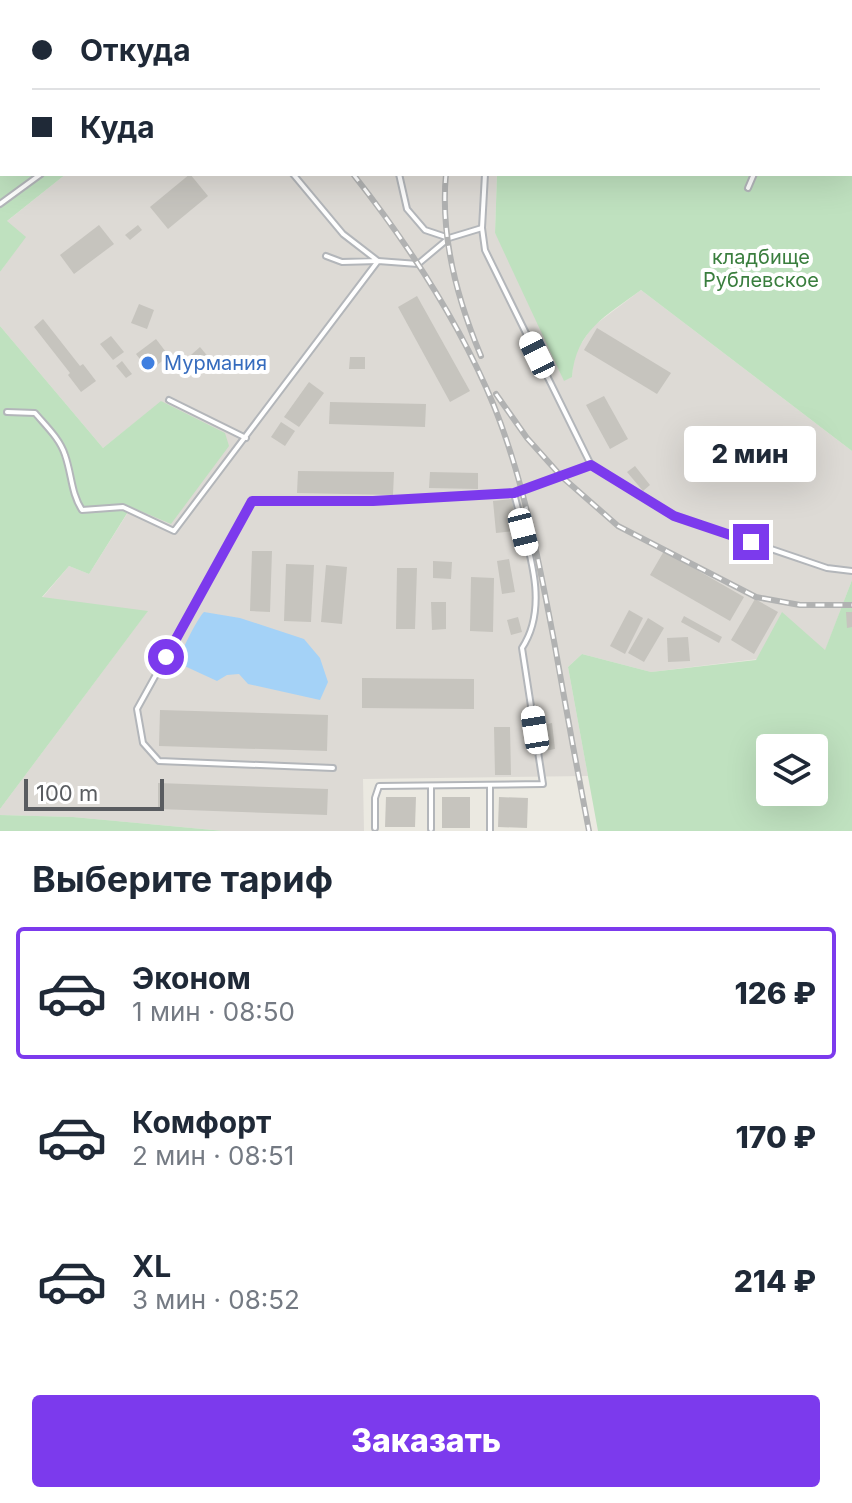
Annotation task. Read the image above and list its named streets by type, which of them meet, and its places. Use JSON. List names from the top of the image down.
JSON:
{
  "parks": ["кладбище Рублевское"],
  "places": ["Мурмания"],
  "scale_bar": "100 m",
  "page": {
    "banner": ["Откуда", "Куда"],
    "bubble": "2 мин",
    "scale": "100 m",
    "heading": "Выберите тариф",
    "list": [
      {
        "name": "Эконом",
        "note": "1 мин · 08:50",
        "value": "126 ₽"
      },
      {
        "name": "Комфорт",
        "note": "2 мин · 08:51",
        "value": "170 ₽"
      },
      {
        "name": "XL",
        "note": "3 мин · 08:52",
        "value": "214 ₽"
      }
    ],
    "buttons": "Заказать"
  }
}
